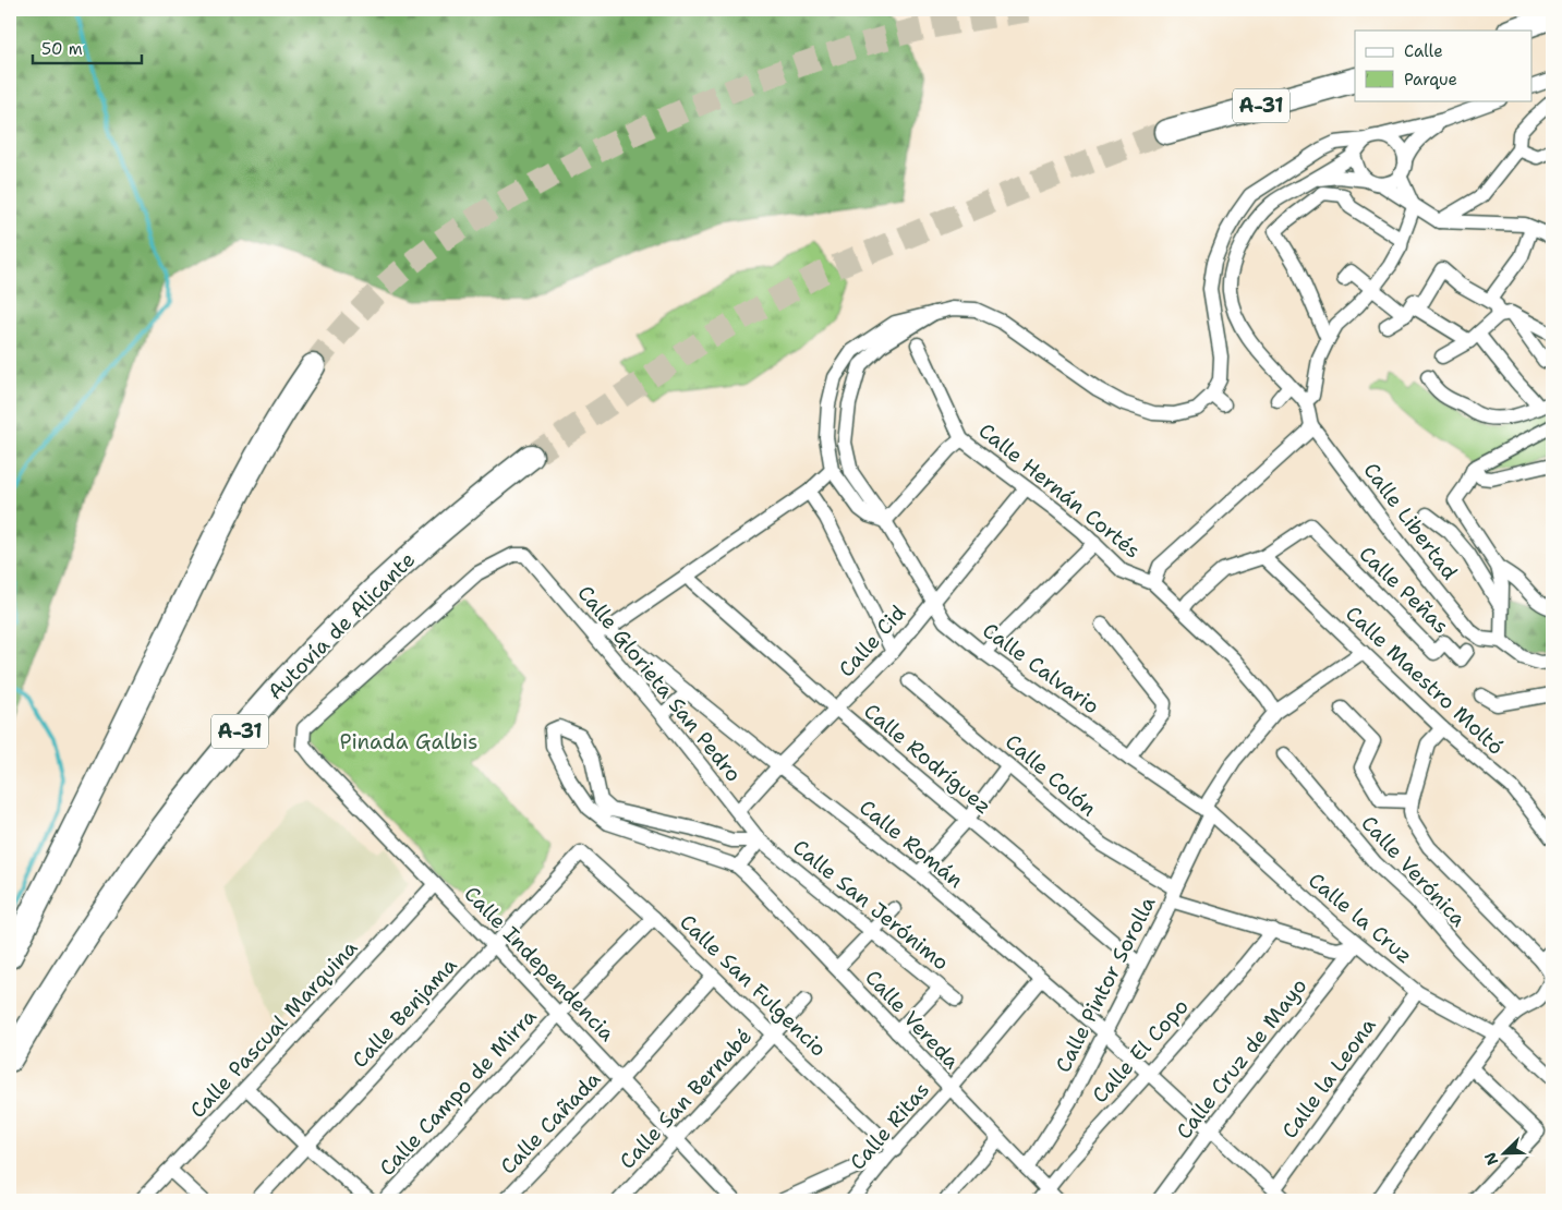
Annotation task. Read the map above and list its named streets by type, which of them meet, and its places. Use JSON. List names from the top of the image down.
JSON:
{
  "streets": {
    "highway": ["A-31", "Autovía de Alicante"],
    "street": [
      "Calle Hernán Cortés",
      "Calle Libertad",
      "Calle Peñas",
      "Calle Cid",
      "Calle Calvario",
      "Calle Maestro Moltó",
      "Calle Glorieta San Pedro",
      "Calle Rodríguez",
      "Calle Colón",
      "Calle Román",
      "Calle Verónica",
      "Calle San Jerónimo",
      "Calle la Cruz",
      "Calle Independencia",
      "Calle Pintor Sorolla",
      "Calle San Fulgencio",
      "Calle Benjama",
      "Calle Vereda",
      "Calle Pascual Marquina",
      "Calle El Copo",
      "Calle Cruz de Mayo",
      "Calle la Leona",
      "Calle Campo de Mirra",
      "Calle San Bernabé",
      "Calle Cañada",
      "Calle Ritas"
    ]
  },
  "crossings": [
    ["Calle Hernán Cortés", "Calle Cid"],
    ["Calle Hernán Cortés", "Calle Pintor Sorolla"],
    ["Calle Peñas", "Calle Maestro Moltó"],
    ["Calle Cid", "Calle Calvario"],
    ["Calle Cid", "Calle Glorieta San Pedro"],
    ["Calle Cid", "Calle Rodríguez"],
    ["Calle Cid", "Calle Román"],
    ["Calle Calvario", "Calle la Cruz"],
    ["Calle Calvario", "Calle Pintor Sorolla"],
    ["Calle Maestro Moltó", "Calle Pintor Sorolla"],
    ["Calle Glorieta San Pedro", "Calle Román"],
    ["Calle Glorieta San Pedro", "Calle San Jerónimo"],
    ["Calle Glorieta San Pedro", "Calle Independencia"],
    ["Calle Rodríguez", "Calle Pintor Sorolla"],
    ["Calle Colón", "Calle la Cruz"],
    ["Calle Colón", "Calle Pintor Sorolla"],
    ["Calle Colón", "Calle El Copo"],
    ["Calle Colón", "Calle Cruz de Mayo"],
    ["Calle Román", "Calle Pintor Sorolla"],
    ["Calle Román", "Calle El Copo"],
    ["Calle Román", "Calle Cruz de Mayo"],
    ["Calle Román", "Calle la Leona"],
    ["Calle Román", "Calle Ritas"],
    ["Calle la Cruz", "Calle Pintor Sorolla"],
    ["Calle la Cruz", "Calle Cruz de Mayo"],
    ["Calle la Cruz", "Calle la Leona"],
    ["Calle Independencia", "Calle Benjama"],
    ["Calle Independencia", "Calle Pascual Marquina"],
    ["Calle Independencia", "Calle Campo de Mirra"],
    ["Calle Independencia", "Calle San Bernabé"],
    ["Calle Independencia", "Calle Cañada"],
    ["Calle Pintor Sorolla", "Calle Vereda"],
    ["Calle San Fulgencio", "Calle Benjama"],
    ["Calle San Fulgencio", "Calle Campo de Mirra"],
    ["Calle San Fulgencio", "Calle San Bernabé"],
    ["Calle San Fulgencio", "Calle Cañada"],
    ["Calle San Fulgencio", "Calle Ritas"],
    ["Calle Vereda", "Calle El Copo"],
    ["Calle Vereda", "Calle Ritas"]
  ],
  "parks": ["Pinada Galbis"],
  "legend": ["Calle", "Parque"],
  "scale_bar": "50 m",
  "north": "bottom left"
}
